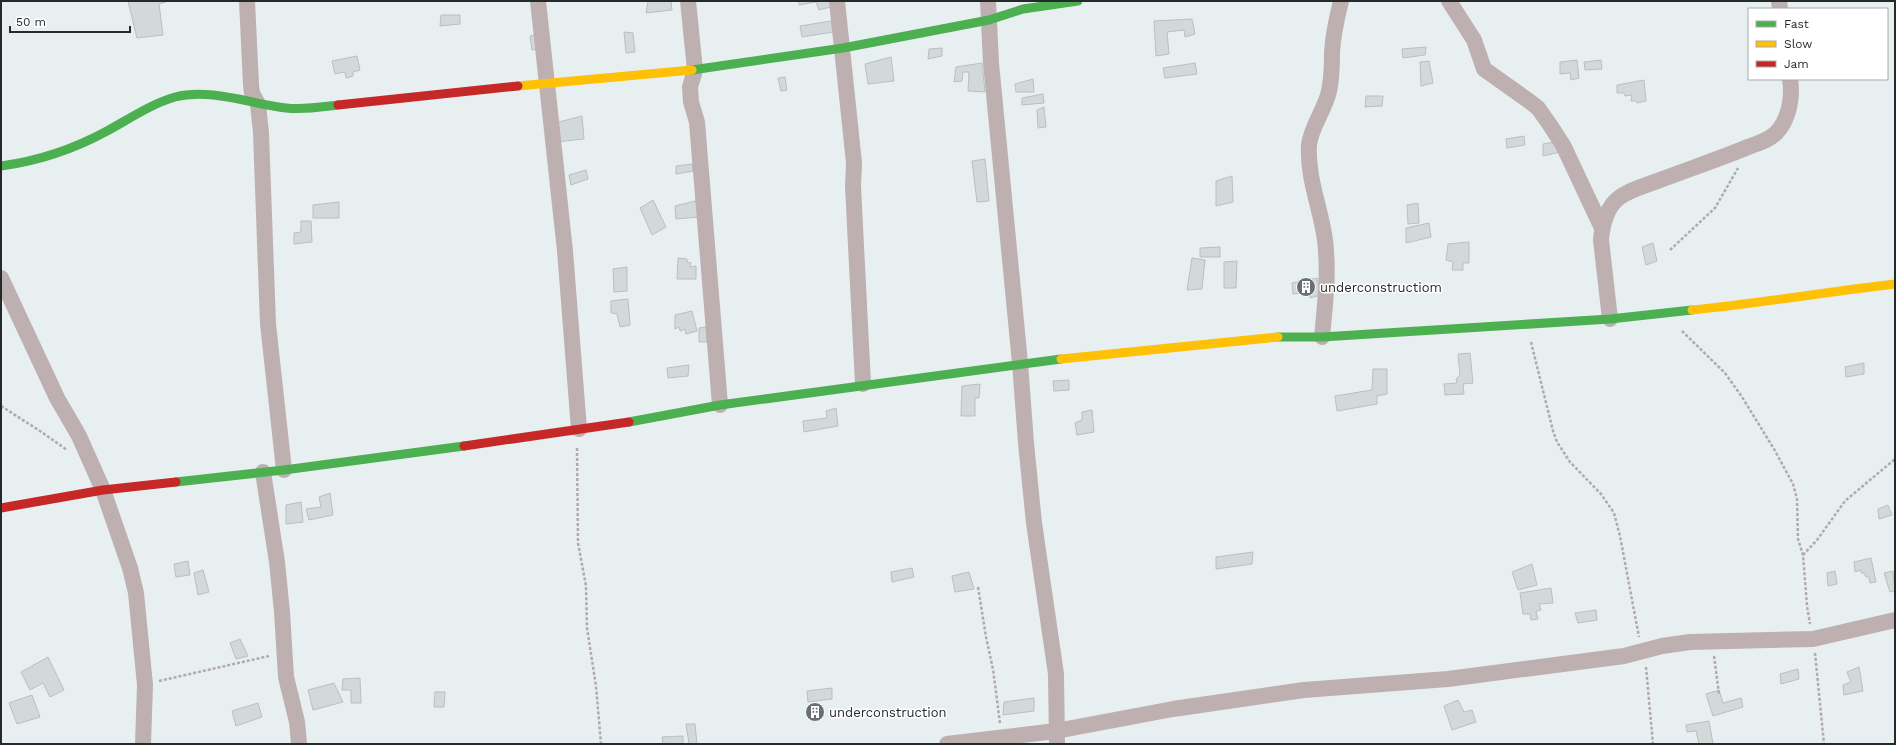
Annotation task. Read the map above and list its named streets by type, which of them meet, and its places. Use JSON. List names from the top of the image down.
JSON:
{
  "places": {
    "building": ["underconstructiom", "underconstruction"]
  },
  "legend": ["Fast", "Slow", "Jam"],
  "scale_bar": "50 m"
}
